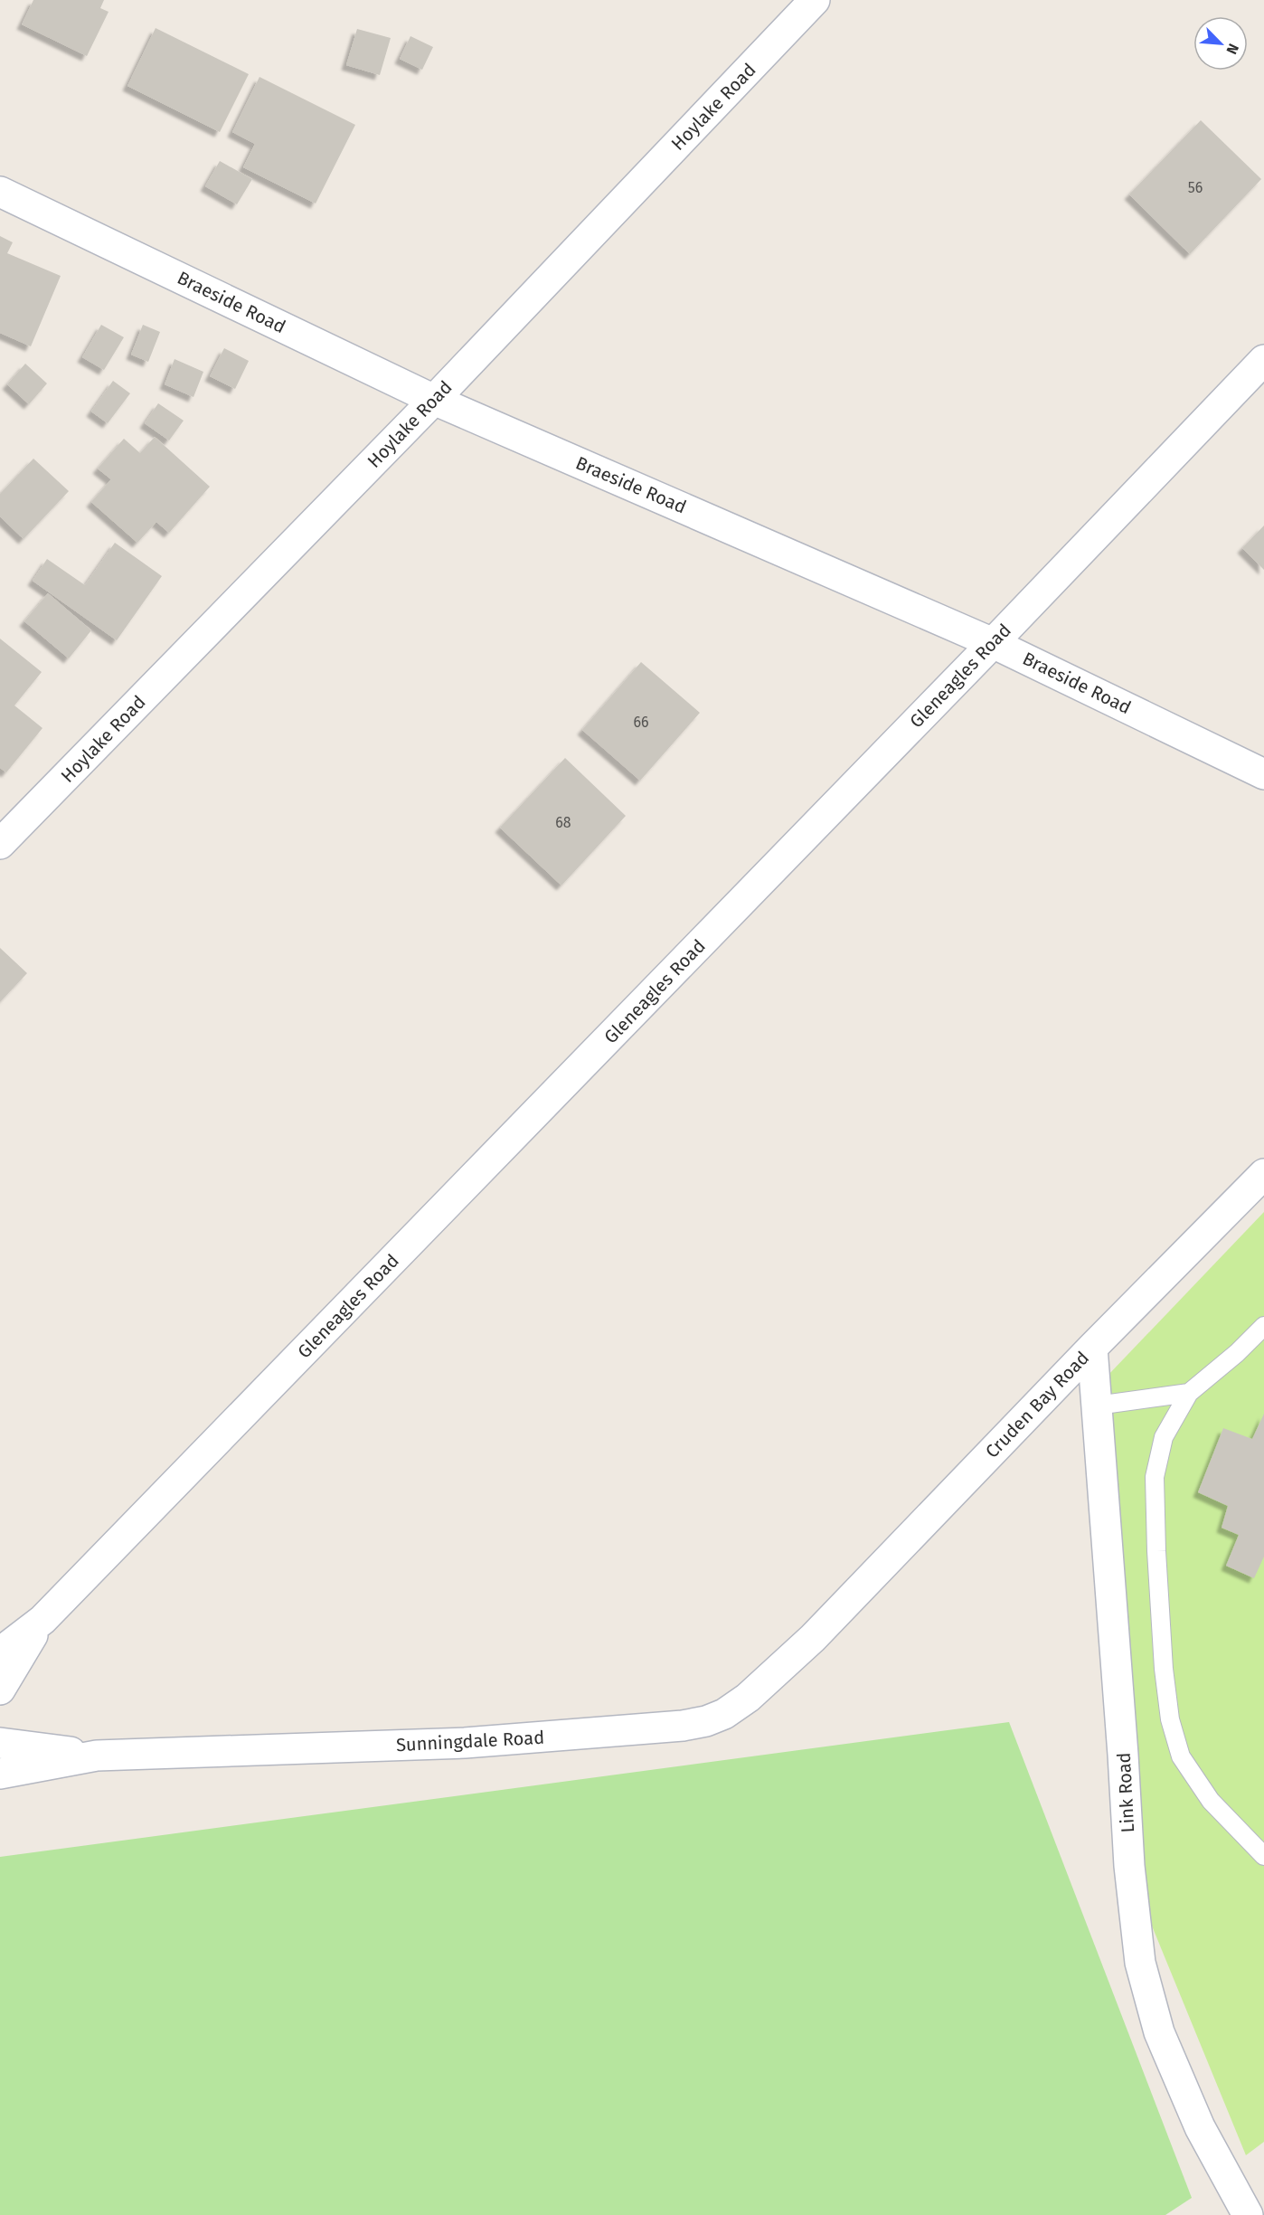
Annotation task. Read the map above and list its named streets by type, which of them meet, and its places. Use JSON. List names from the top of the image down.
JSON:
{
  "streets": {
    "street": [
      "Hoylake Road",
      "Braeside Road",
      "Gleneagles Road",
      "Cruden Bay Road",
      "Sunningdale Road",
      "Link Road"
    ]
  },
  "crossings": [
    ["Hoylake Road", "Braeside Road"],
    ["Braeside Road", "Gleneagles Road"],
    ["Cruden Bay Road", "Sunningdale Road"],
    ["Cruden Bay Road", "Link Road"]
  ],
  "house_numbers": ["56", "66", "68"],
  "north": "bottom right"
}
